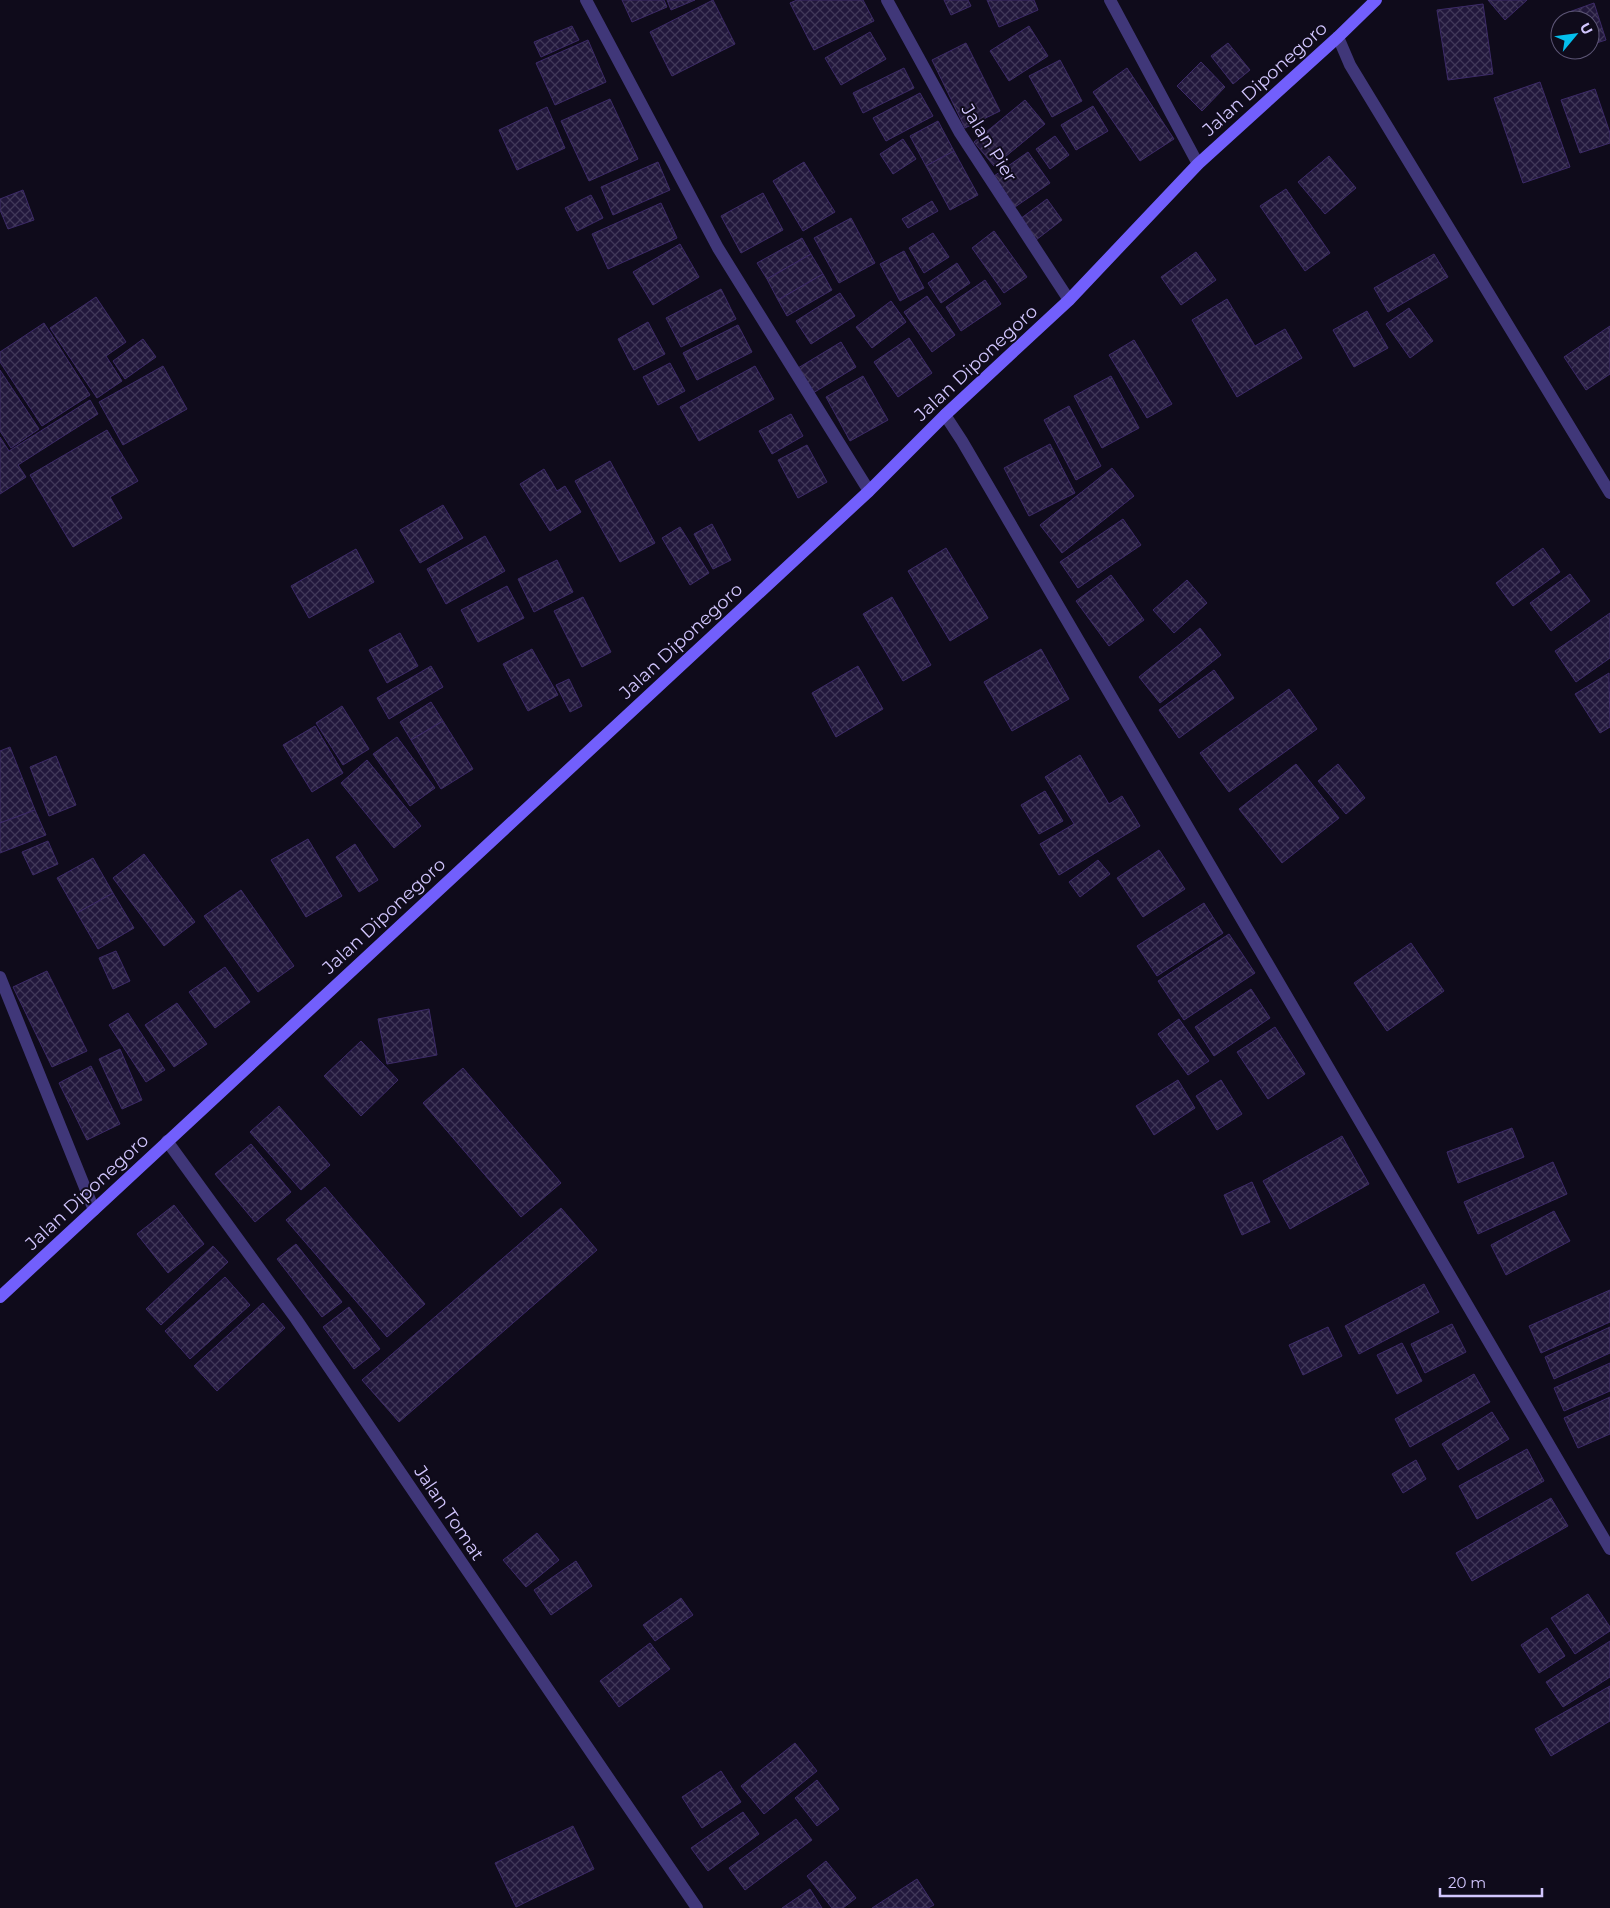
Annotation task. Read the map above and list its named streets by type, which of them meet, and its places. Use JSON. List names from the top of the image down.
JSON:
{
  "streets": {
    "main road": ["Jalan Diponegoro"],
    "street": ["Jalan Pier", "Jalan Tomat"]
  },
  "crossings": [
    ["Jalan Diponegoro", "Jalan Pier"],
    ["Jalan Diponegoro", "Jalan Tomat"]
  ],
  "scale_bar": "20 m",
  "north": "top right"
}
